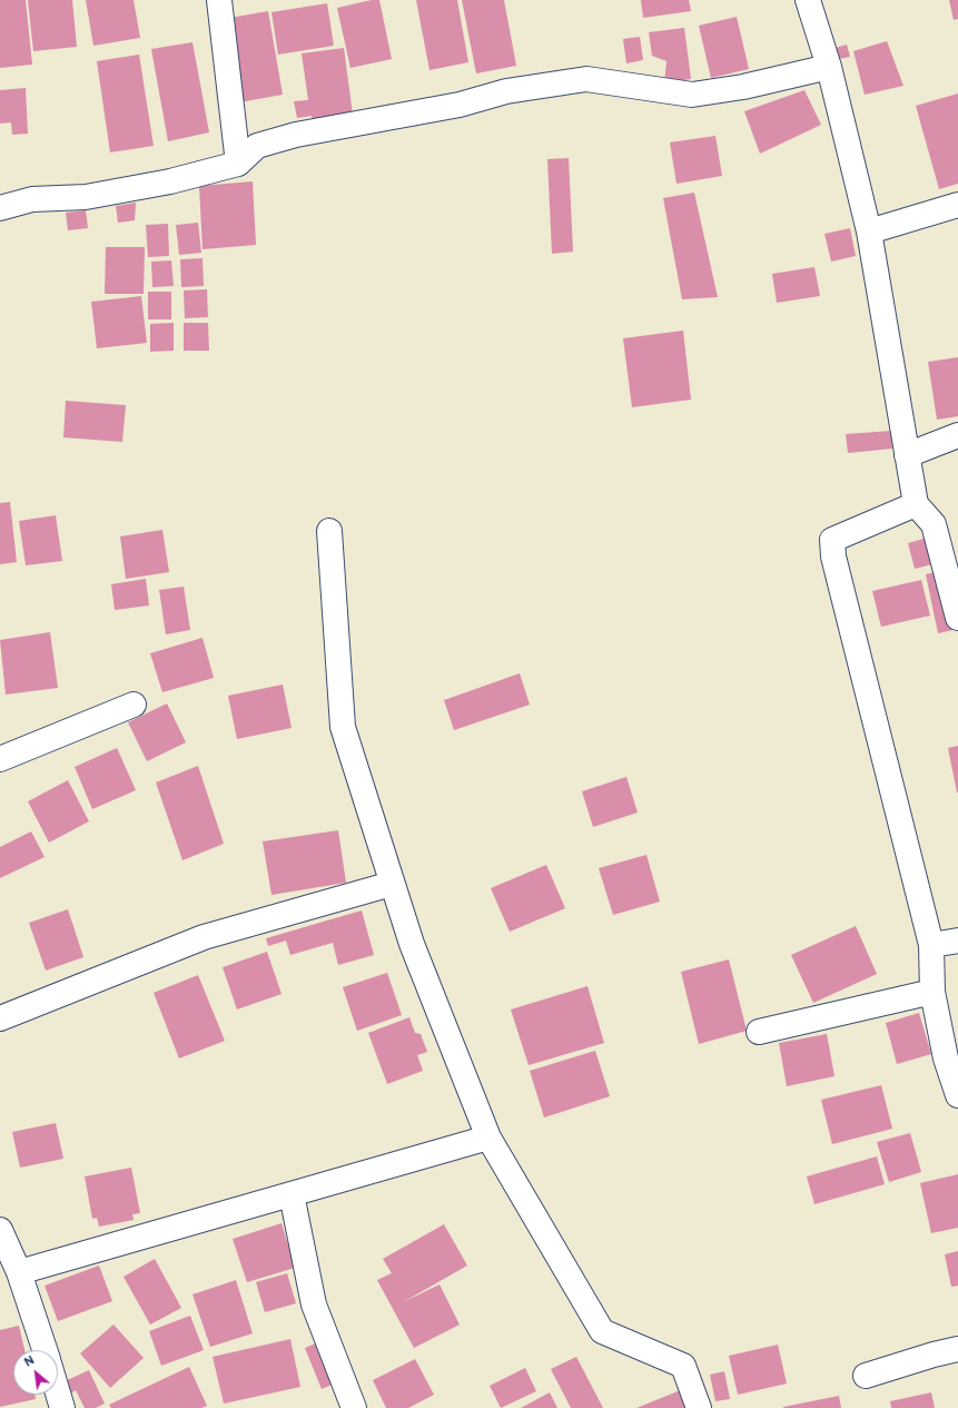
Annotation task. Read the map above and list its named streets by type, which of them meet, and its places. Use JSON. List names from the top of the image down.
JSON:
{
  "north": "top left"
}
